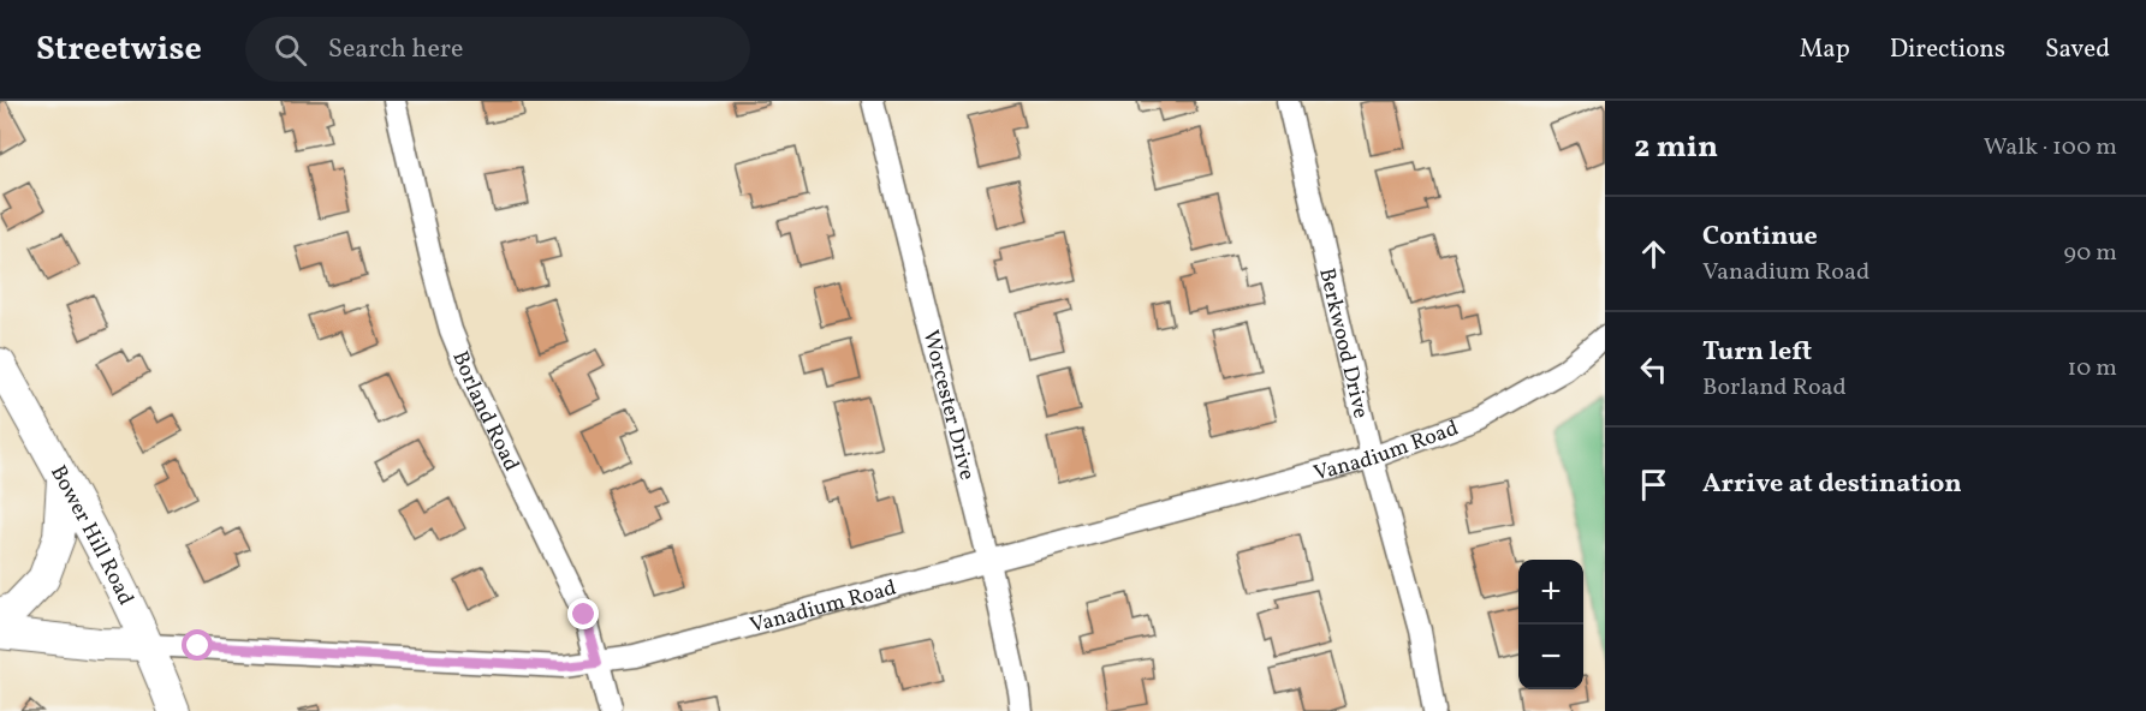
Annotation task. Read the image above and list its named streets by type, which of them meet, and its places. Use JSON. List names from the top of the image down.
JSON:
{
  "streets": {
    "main road": ["Vanadium Road", "Bower Hill Road"],
    "street": ["Berkwood Drive", "Worcester Drive", "Borland Road"]
  },
  "crossings": [
    ["Berkwood Drive", "Vanadium Road"],
    ["Worcester Drive", "Vanadium Road"],
    ["Borland Road", "Vanadium Road"],
    ["Vanadium Road", "Bower Hill Road"]
  ],
  "page": {
    "header": "Streetwise",
    "search": "Search here",
    "nav": ["Map", "Directions", "Saved"],
    "heading": ["2 min", "Walk · 100 m"],
    "list": [
      ["Continue", "Vanadium Road", "90 m"],
      ["Turn left", "Borland Road", "10 m"],
      "Arrive at destination"
    ],
    "map_buttons": ["+", "−"]
  }
}
